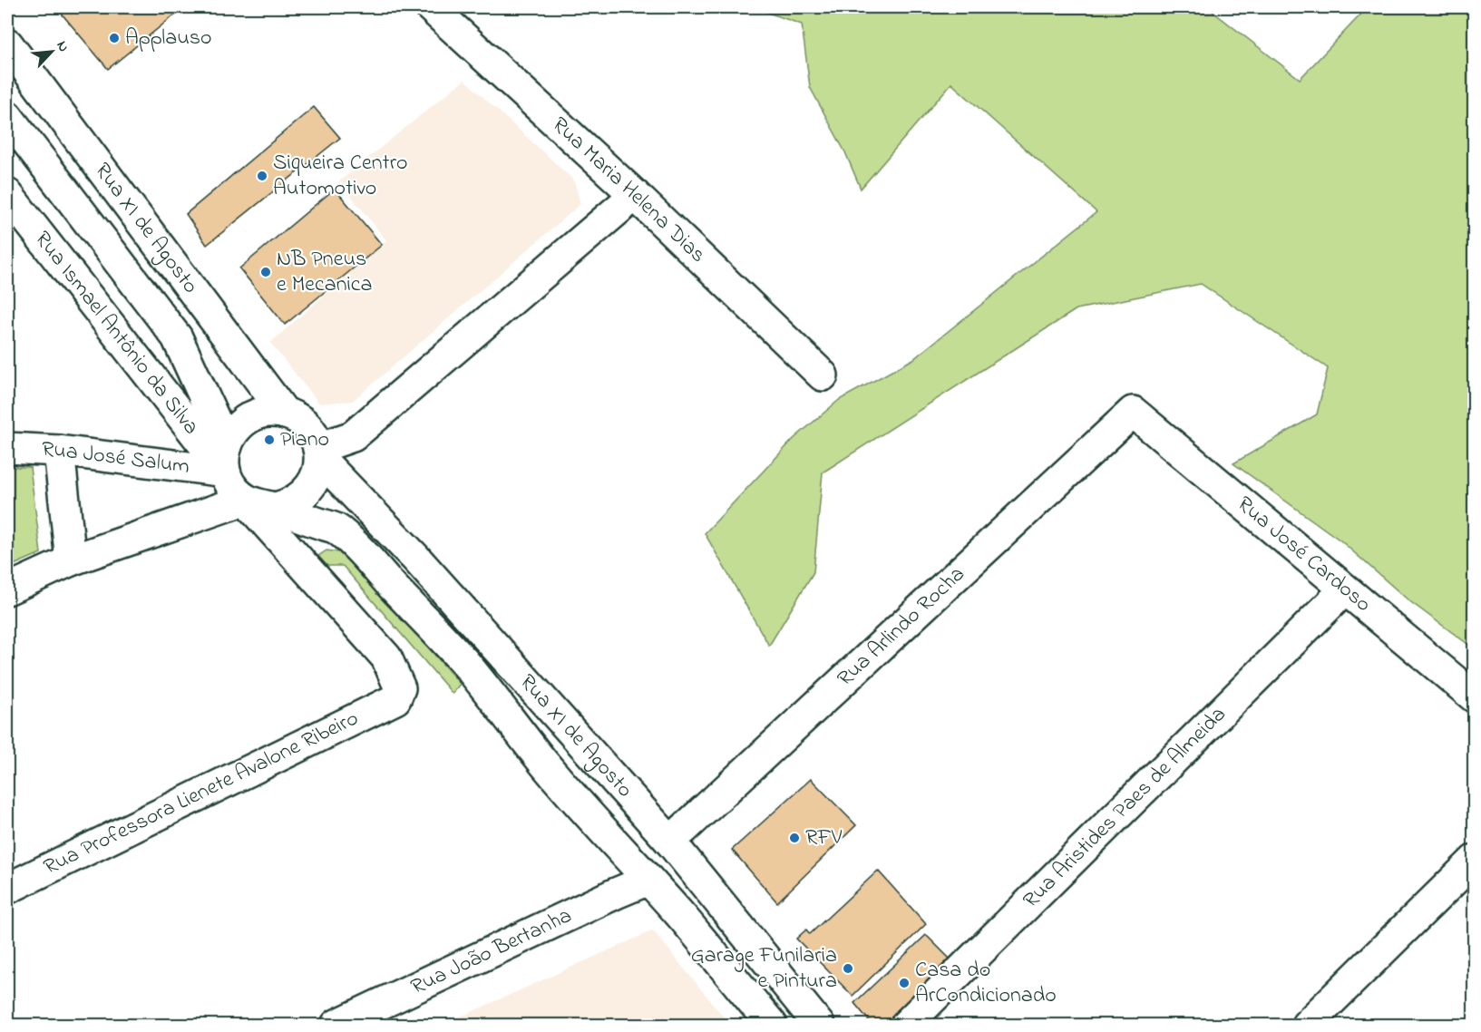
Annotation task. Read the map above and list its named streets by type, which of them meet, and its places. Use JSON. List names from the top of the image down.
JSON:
{
  "streets": {
    "street": [
      "Rua Maria Helena Dias",
      "Rua XI de Agosto",
      "Rua Ismael Antônio da Silva",
      "Rua José Salum",
      "Rua José Cardoso",
      "Rua Arlindo Rocha",
      "Rua Professora Lienete Avalone Ribeiro",
      "Rua Aristides Paes de Almeida",
      "Rua João Bertanha"
    ]
  },
  "crossings": [
    ["Rua XI de Agosto", "Rua Ismael Antônio da Silva"],
    ["Rua XI de Agosto", "Rua José Salum"],
    ["Rua XI de Agosto", "Rua Arlindo Rocha"],
    ["Rua XI de Agosto", "Rua Professora Lienete Avalone Ribeiro"],
    ["Rua XI de Agosto", "Rua João Bertanha"],
    ["Rua Ismael Antônio da Silva", "Rua José Salum"],
    ["Rua Ismael Antônio da Silva", "Rua Professora Lienete Avalone Ribeiro"],
    ["Rua José Salum", "Rua Professora Lienete Avalone Ribeiro"],
    ["Rua José Cardoso", "Rua Arlindo Rocha"],
    ["Rua José Cardoso", "Rua Aristides Paes de Almeida"]
  ],
  "places": [
    "Applauso",
    "Siqueira Centro Automotivo",
    "NB Pneus e Mecanica",
    "Piano",
    "RFV",
    "Garage Funilaria e Pintura",
    "Casa do ArCondicionado"
  ],
  "north": "top right"
}
